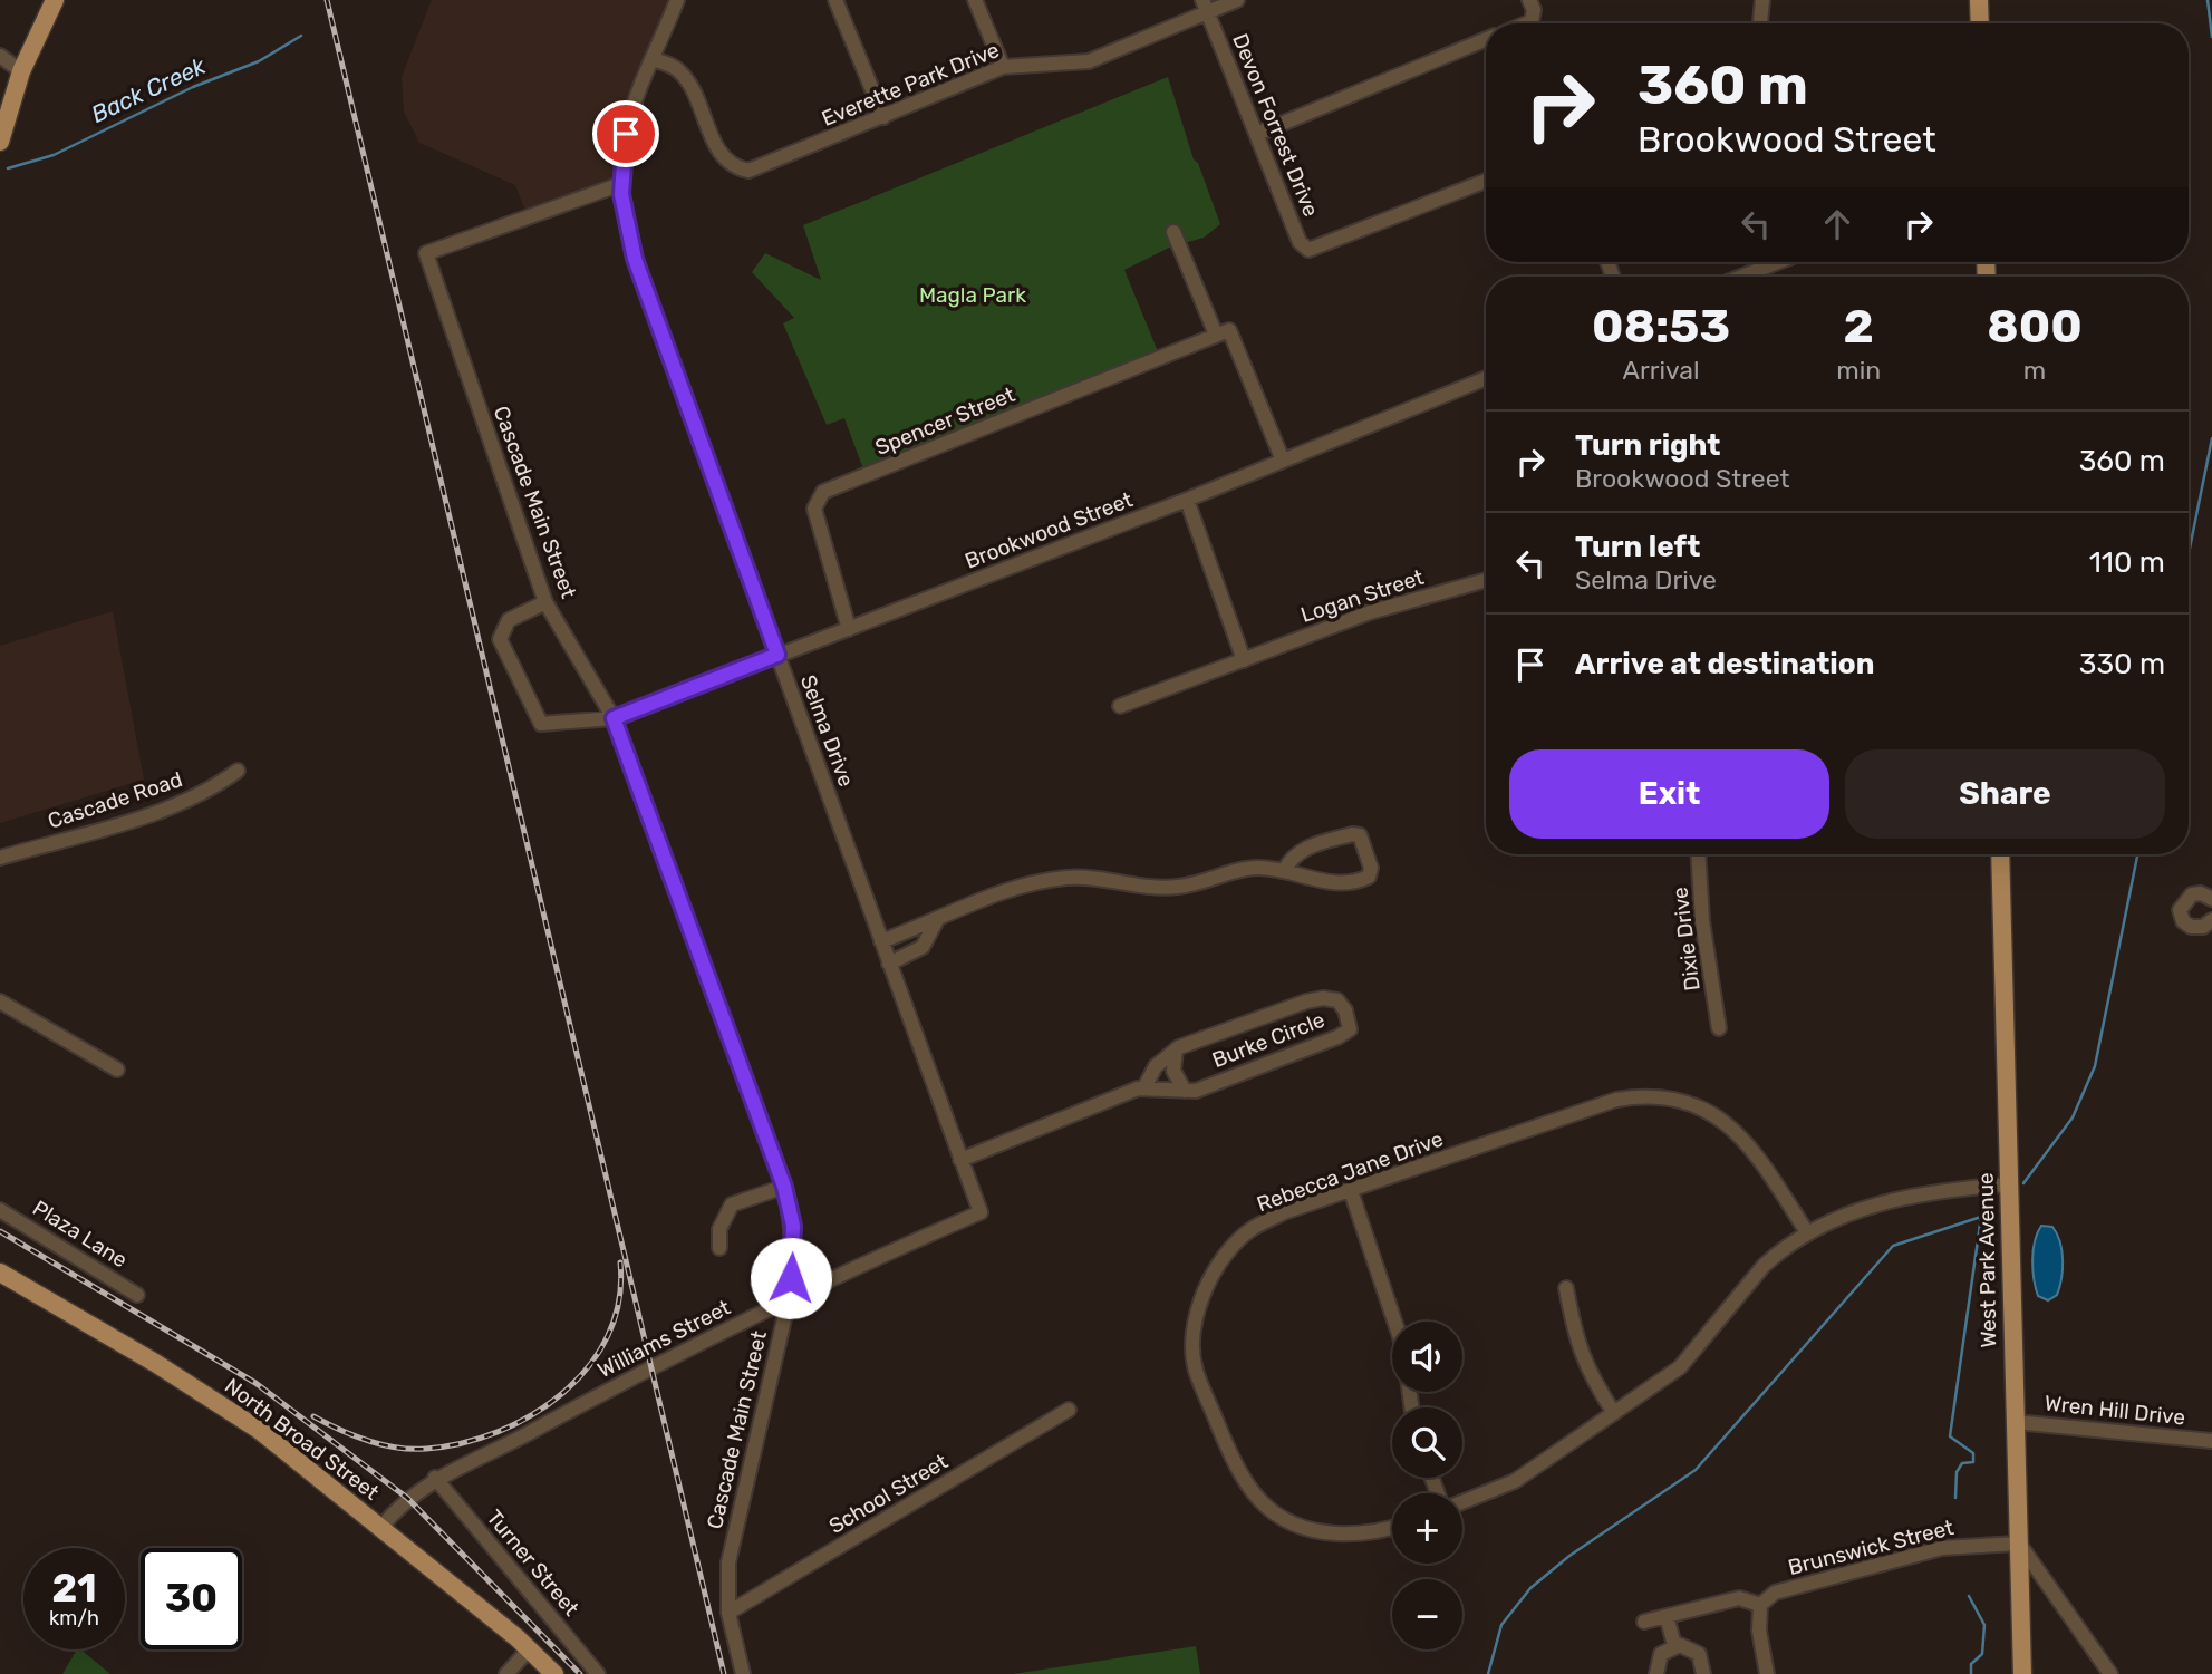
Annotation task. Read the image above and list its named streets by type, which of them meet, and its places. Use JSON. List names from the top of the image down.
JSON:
{
  "streets": {
    "main road": ["West Park Avenue", "North Broad Street"],
    "street": [
      "Everette Park Drive",
      "Devon Forrest Drive",
      "Spencer Street",
      "Cascade Main Street",
      "Brookwood Street",
      "Logan Street",
      "Selma Drive",
      "Cascade Road",
      "Dixie Drive",
      "Burke Circle",
      "Rebecca Jane Drive",
      "Plaza Lane",
      "Williams Street",
      "Wren Hill Drive",
      "School Street",
      "Brunswick Street",
      "Turner Street"
    ]
  },
  "crossings": [
    ["Everette Park Drive", "Devon Forrest Drive"],
    ["Everette Park Drive", "Selma Drive"],
    ["Spencer Street", "Brookwood Street"],
    ["Cascade Main Street", "Brookwood Street"],
    ["Cascade Main Street", "Selma Drive"],
    ["Cascade Main Street", "Williams Street"],
    ["Cascade Main Street", "School Street"],
    ["Brookwood Street", "Selma Drive"],
    ["Selma Drive", "Burke Circle"],
    ["Selma Drive", "Williams Street"],
    ["West Park Avenue", "Wren Hill Drive"],
    ["West Park Avenue", "Brunswick Street"],
    ["Williams Street", "North Broad Street"],
    ["Williams Street", "Turner Street"]
  ],
  "water": ["Back Creek"],
  "parks": ["Magla Park"],
  "page": {
    "turn": ["360 m", "Brookwood Street"],
    "eta": [
      "08:53",
      "Arrival",
      "2",
      "min",
      "800",
      "m"
    ],
    "list": [
      {
        "name": "Turn right",
        "note": "Brookwood Street",
        "value": "360 m"
      },
      {
        "name": "Turn left",
        "note": "Selma Drive",
        "value": "110 m"
      },
      {
        "name": "Arrive at destination",
        "value": "330 m"
      }
    ],
    "buttons": ["Exit", "Share"],
    "map_buttons": ["+", "−"],
    "speed": "21 km/h",
    "limit": "30"
  }
}
